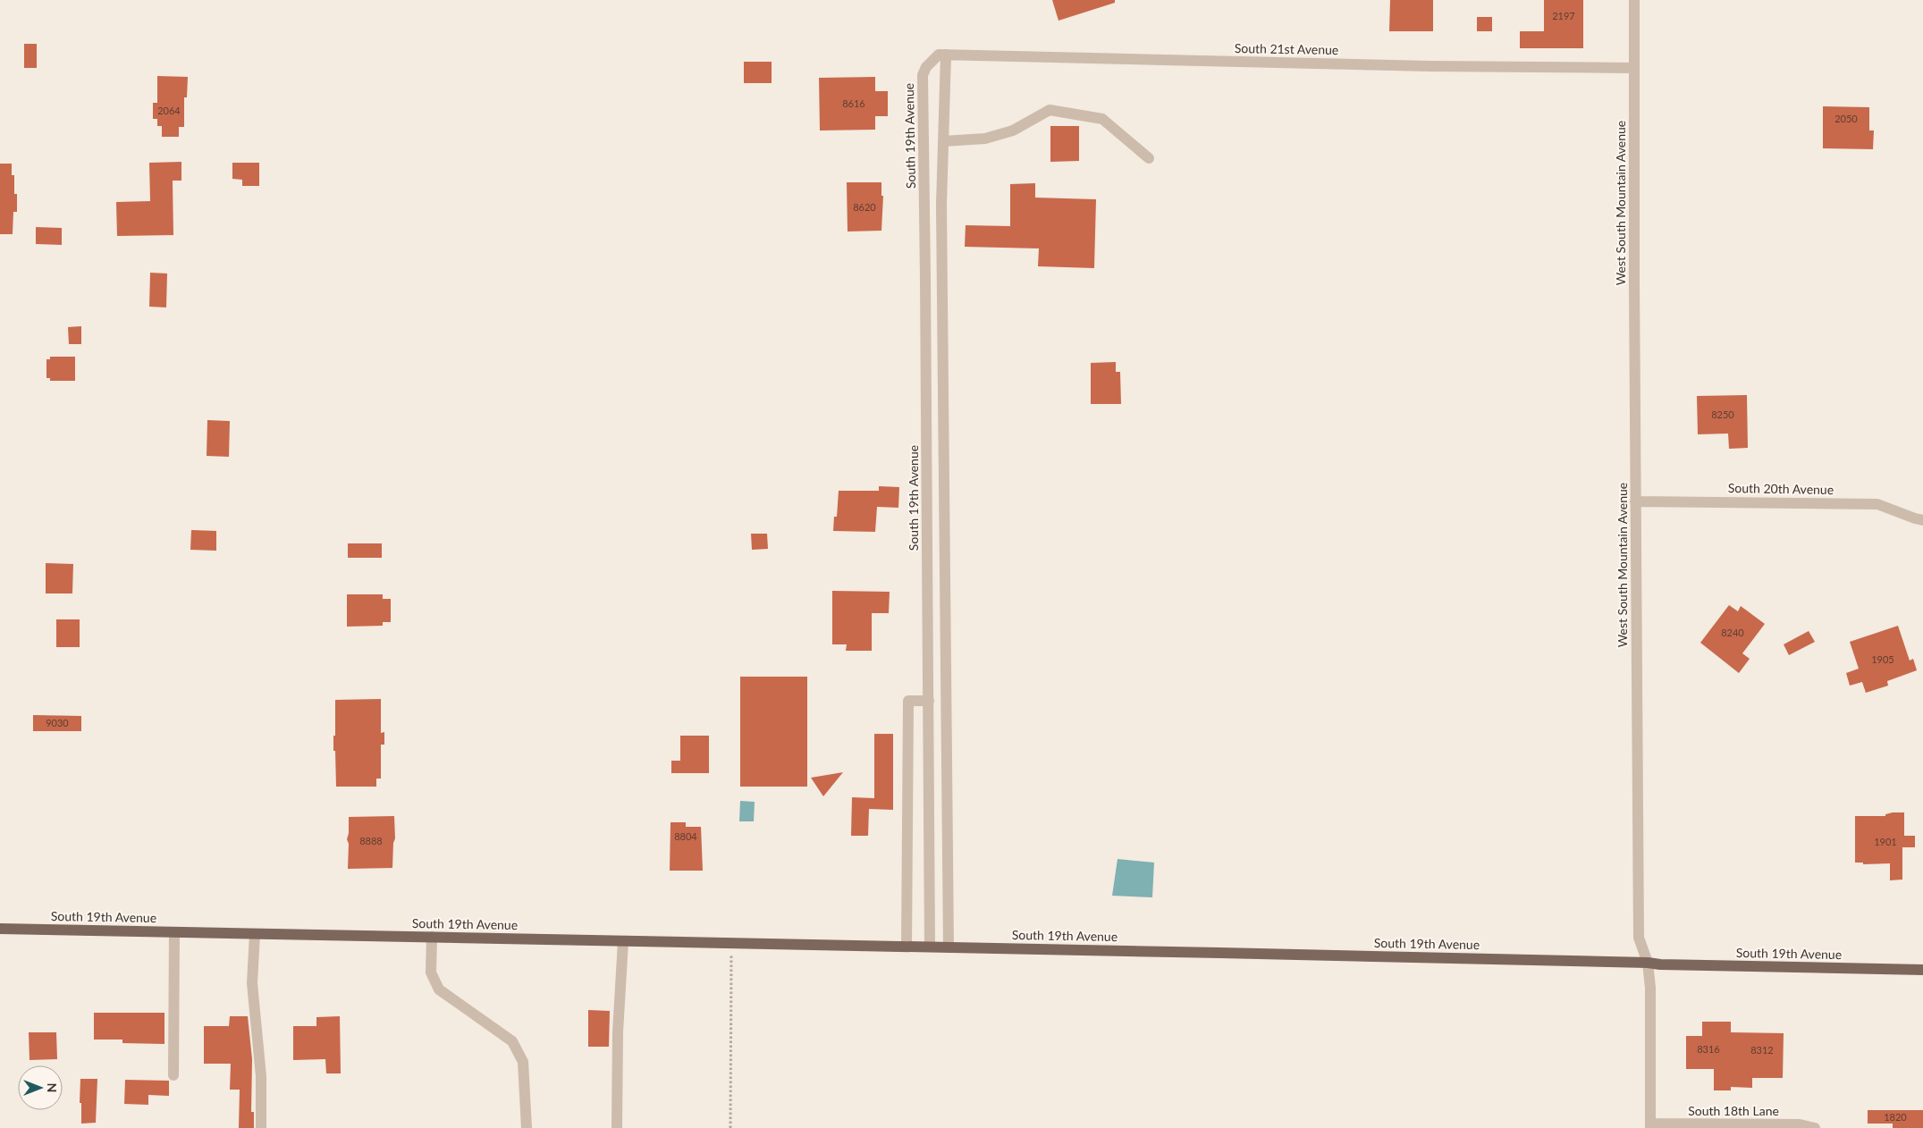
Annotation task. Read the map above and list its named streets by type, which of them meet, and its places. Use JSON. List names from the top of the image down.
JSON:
{
  "streets": {
    "main road": ["South 19th Avenue"],
    "street": [
      "South 21st Avenue",
      "West South Mountain Avenue",
      "South 20th Avenue",
      "South 18th Lane"
    ]
  },
  "crossings": [
    ["South 21st Avenue", "South 19th Avenue"],
    ["South 21st Avenue", "West South Mountain Avenue"],
    ["South 19th Avenue", "West South Mountain Avenue"],
    ["West South Mountain Avenue", "South 20th Avenue"],
    ["West South Mountain Avenue", "South 18th Lane"]
  ],
  "house_numbers": [
    "2197",
    "8616",
    "2064",
    "2050",
    "8620",
    "8250",
    "8240",
    "1905",
    "9030",
    "8804",
    "8888",
    "1901",
    "8316",
    "8312",
    "1820"
  ],
  "north": "right"
}
